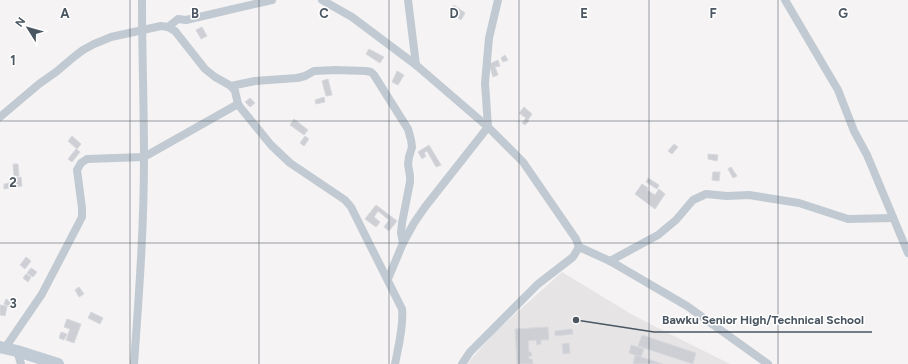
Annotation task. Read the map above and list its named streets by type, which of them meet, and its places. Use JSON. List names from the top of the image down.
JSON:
{
  "places": ["Bawku Senior High/Technical School"],
  "north": "top left",
  "grid": {
    "columns": [
      "A",
      "B",
      "C",
      "D",
      "E",
      "F",
      "G"
    ],
    "rows": ["1", "2", "3"]
  }
}
